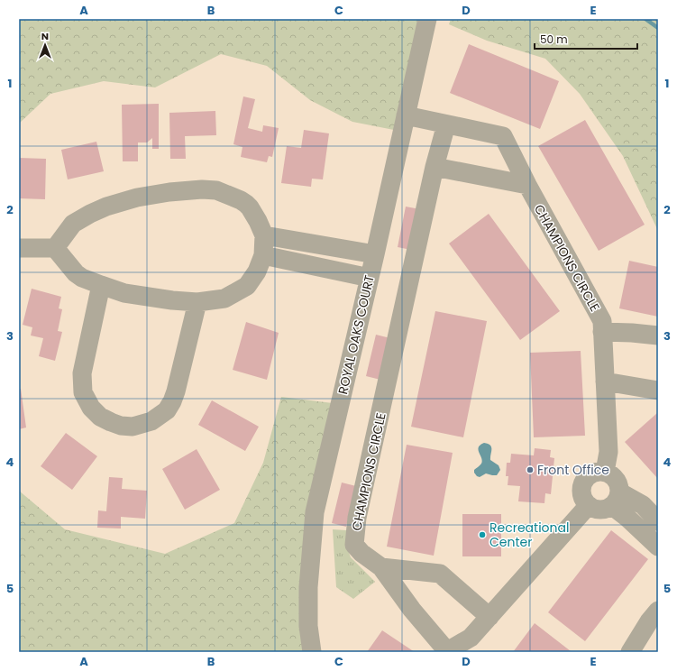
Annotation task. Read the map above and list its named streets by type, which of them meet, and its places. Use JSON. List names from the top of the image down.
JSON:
{
  "streets": {
    "street": ["CHAMPIONS CIRCLE", "ROYAL OAKS COURT"]
  },
  "crossings": [
    ["CHAMPIONS CIRCLE", "ROYAL OAKS COURT"]
  ],
  "places": ["Front Office", "Recreational Center"],
  "scale_bar": "50 m",
  "north": "top",
  "grid": {
    "columns": [
      "A",
      "B",
      "C",
      "D",
      "E"
    ],
    "rows": [
      "1",
      "2",
      "3",
      "4",
      "5"
    ]
  }
}
